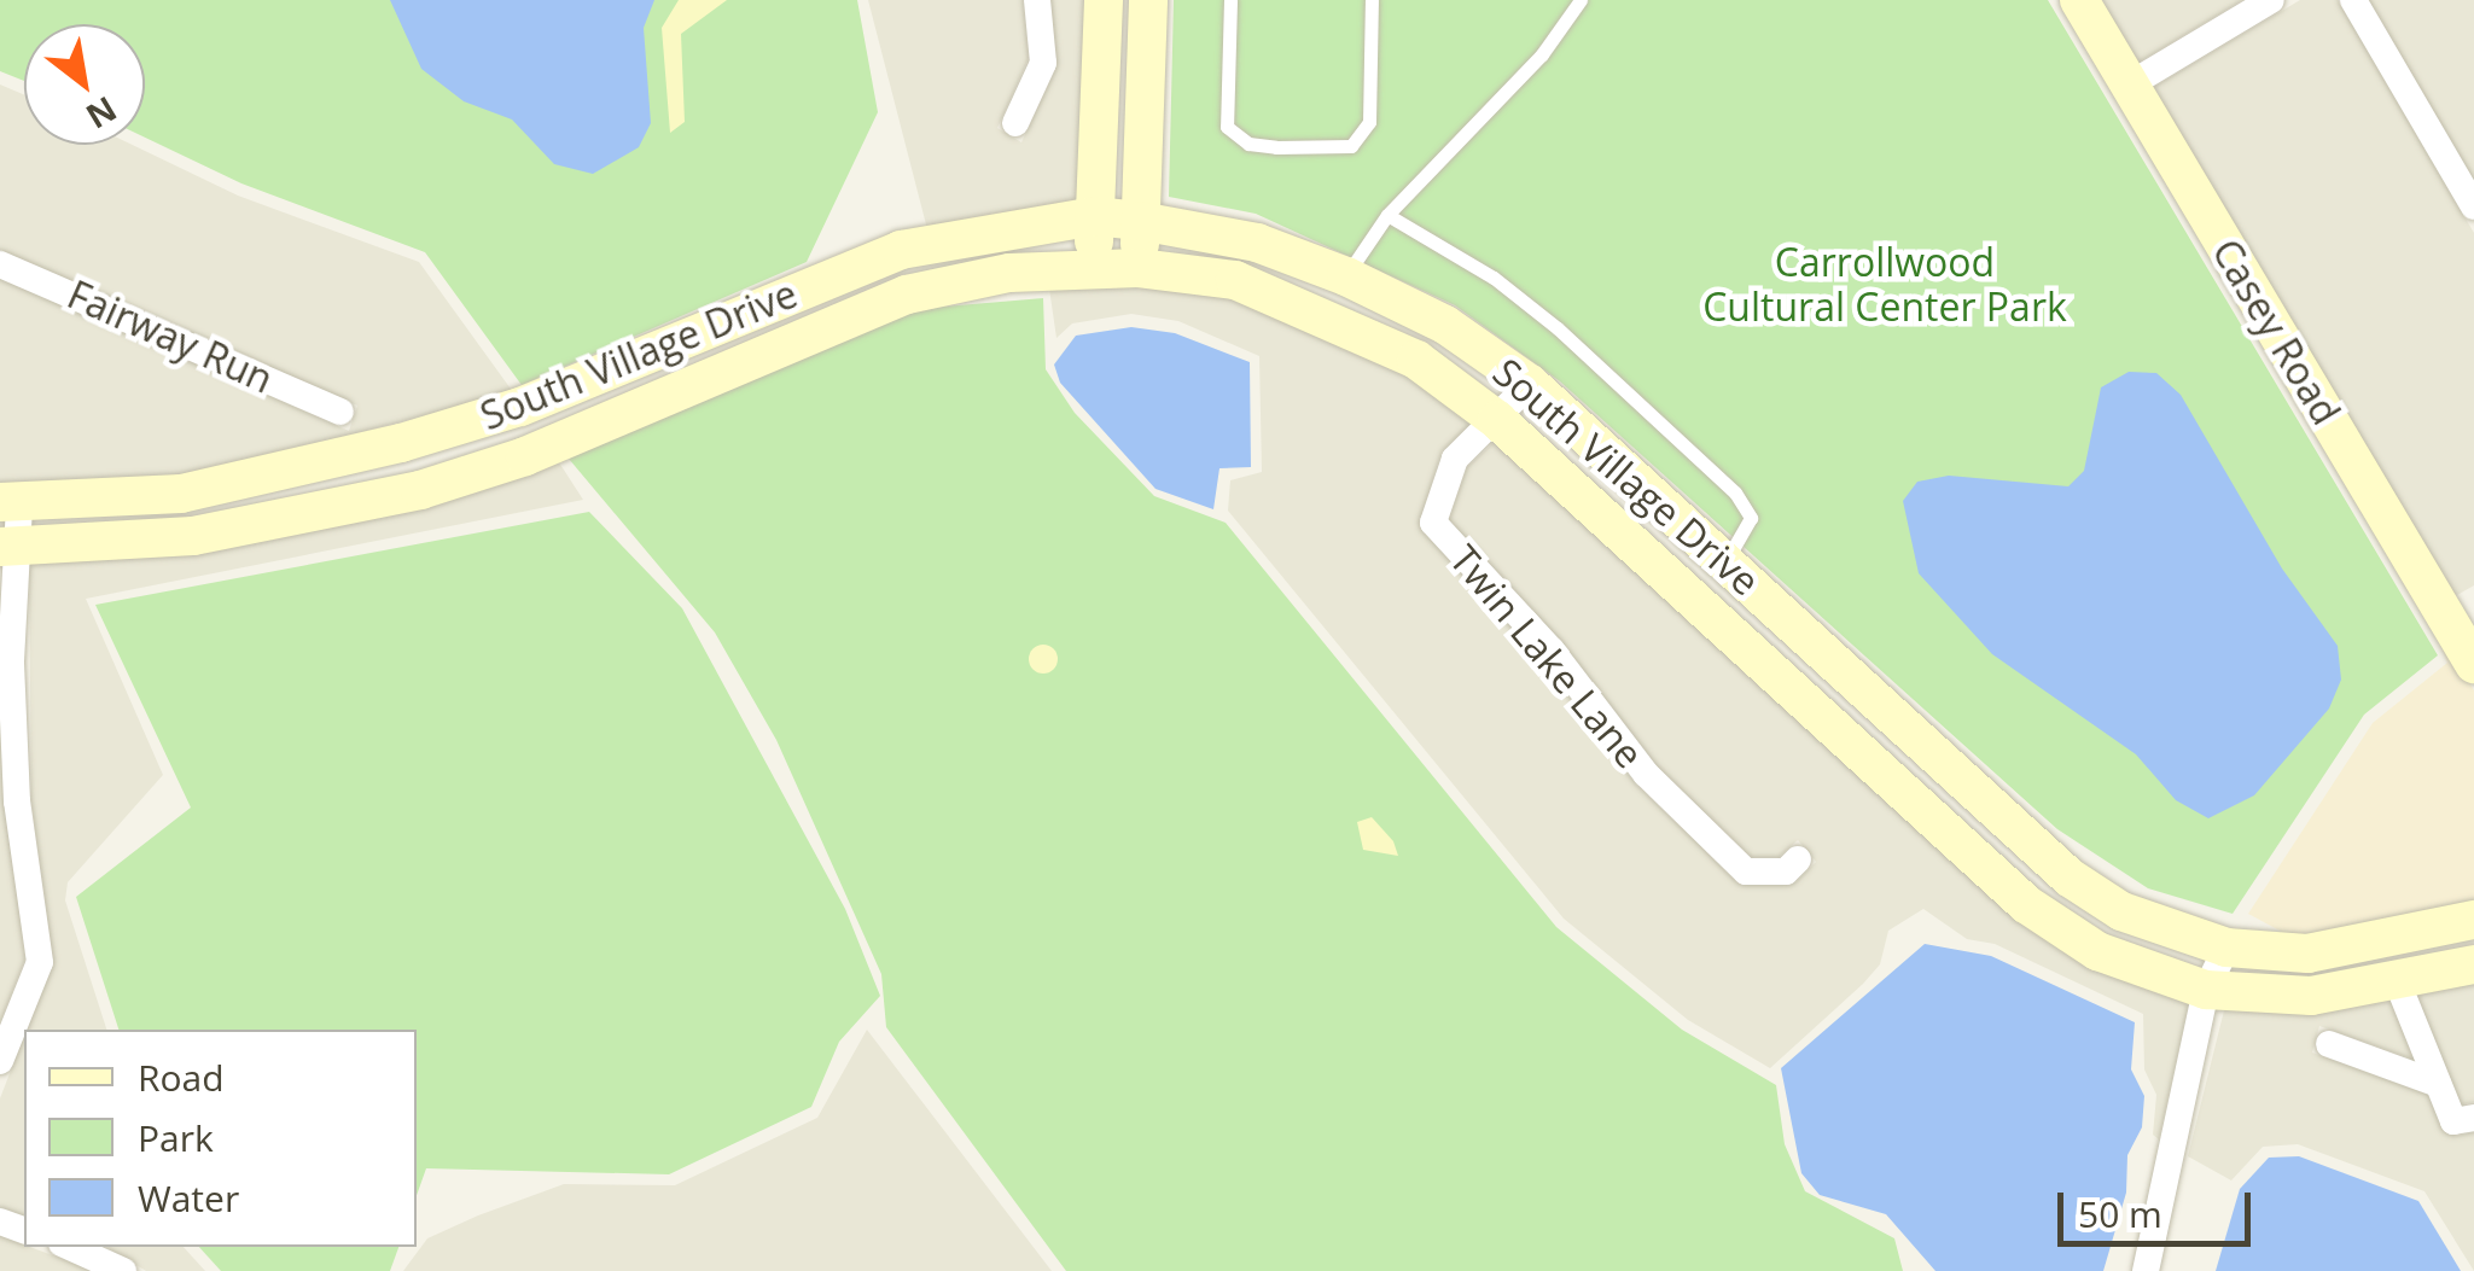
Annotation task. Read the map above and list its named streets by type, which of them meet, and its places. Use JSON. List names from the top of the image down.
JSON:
{
  "streets": {
    "street": [
      "Casey Road",
      "Fairway Run",
      "South Village Drive",
      "Twin Lake Lane"
    ]
  },
  "crossings": [
    ["South Village Drive", "Twin Lake Lane"]
  ],
  "parks": ["Carrollwood Cultural Center Park"],
  "legend": ["Road", "Park", "Water"],
  "scale_bar": "50 m",
  "north": "bottom right"
}
